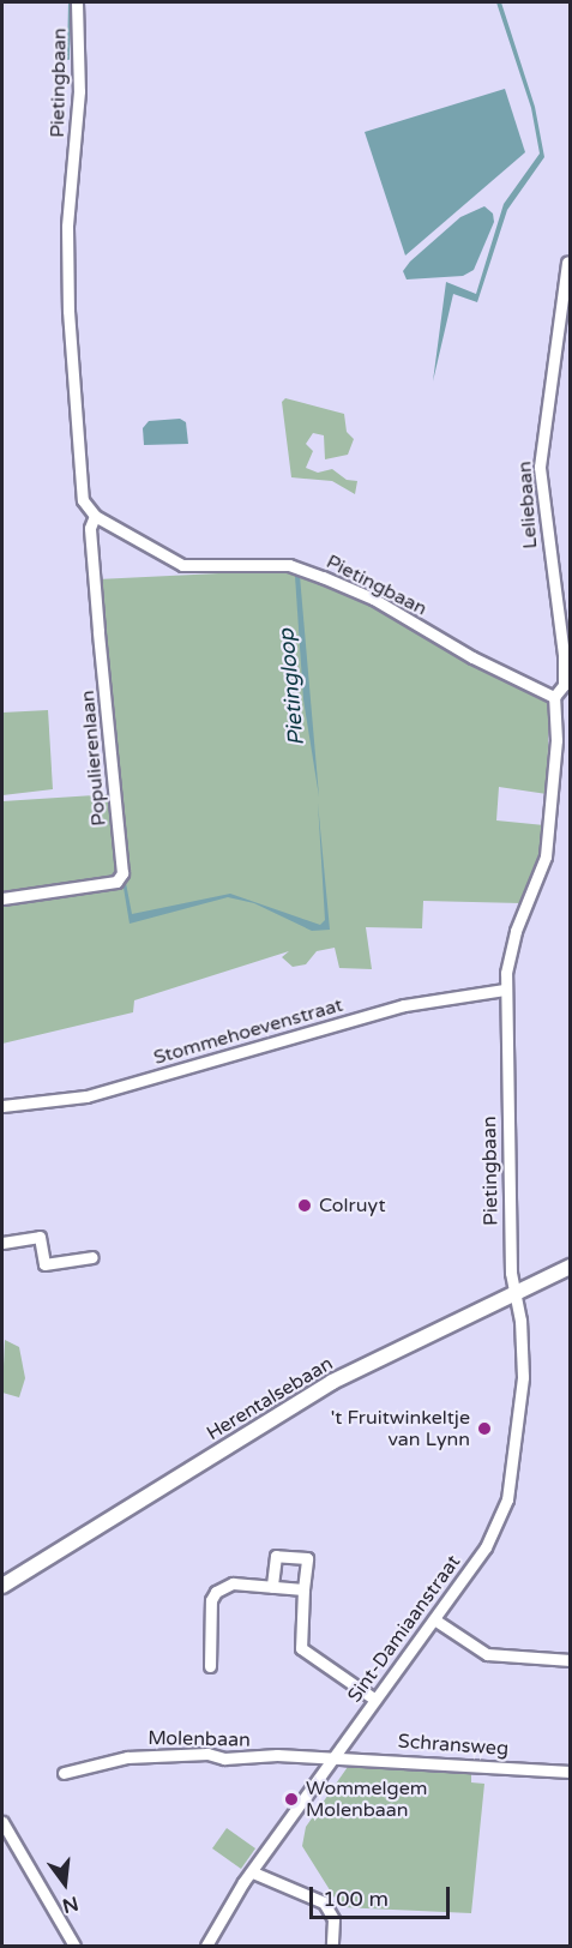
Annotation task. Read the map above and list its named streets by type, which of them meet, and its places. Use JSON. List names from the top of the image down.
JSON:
{
  "streets": {
    "main road": ["Herentalsebaan"],
    "street": [
      "Pietingbaan",
      "Leliebaan",
      "Populierenlaan",
      "Stommehoevenstraat",
      "Sint-Damiaanstraat",
      "Molenbaan",
      "Schransweg"
    ]
  },
  "crossings": [
    ["Pietingbaan", "Leliebaan"],
    ["Pietingbaan", "Populierenlaan"],
    ["Pietingbaan", "Stommehoevenstraat"],
    ["Pietingbaan", "Herentalsebaan"],
    ["Pietingbaan", "Sint-Damiaanstraat"],
    ["Herentalsebaan", "Sint-Damiaanstraat"],
    ["Sint-Damiaanstraat", "Molenbaan"],
    ["Sint-Damiaanstraat", "Schransweg"],
    ["Molenbaan", "Schransweg"]
  ],
  "water": ["Pietingloop"],
  "places": ["Colruyt", "'t Fruitwinkeltje van Lynn", "Wommelgem Molenbaan"],
  "scale_bar": "100 m",
  "north": "bottom"
}
